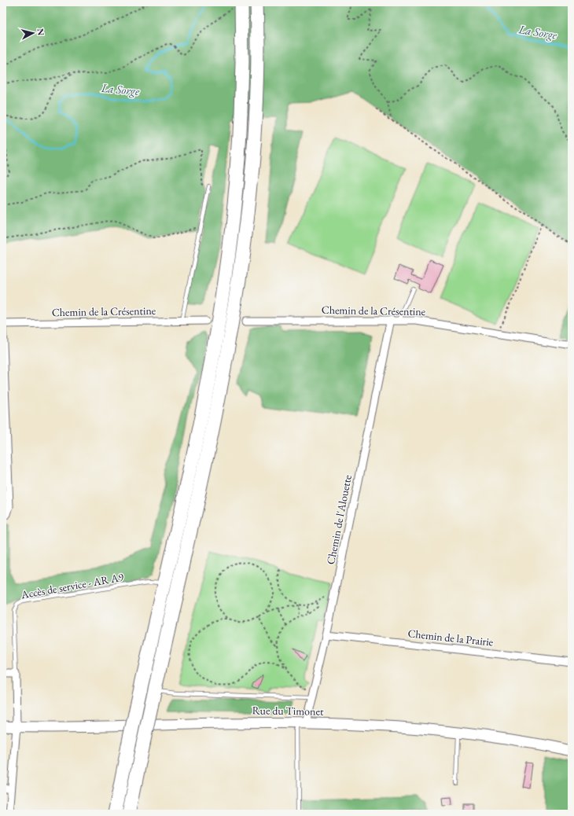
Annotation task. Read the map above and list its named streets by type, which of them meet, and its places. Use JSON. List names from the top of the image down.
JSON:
{
  "streets": {
    "main road": ["Rue du Timonet"],
    "street": ["Chemin de la Crésentine", "Chemin de l'Alouette", "Chemin de la Prairie"],
    "lane": ["Accès de service - AR A9"]
  },
  "crossings": [
    ["Chemin de la Crésentine", "Chemin de l'Alouette"],
    ["Chemin de l'Alouette", "Chemin de la Prairie"],
    ["Chemin de l'Alouette", "Rue du Timonet"]
  ],
  "water": ["La Sorge"],
  "north": "right"
}
